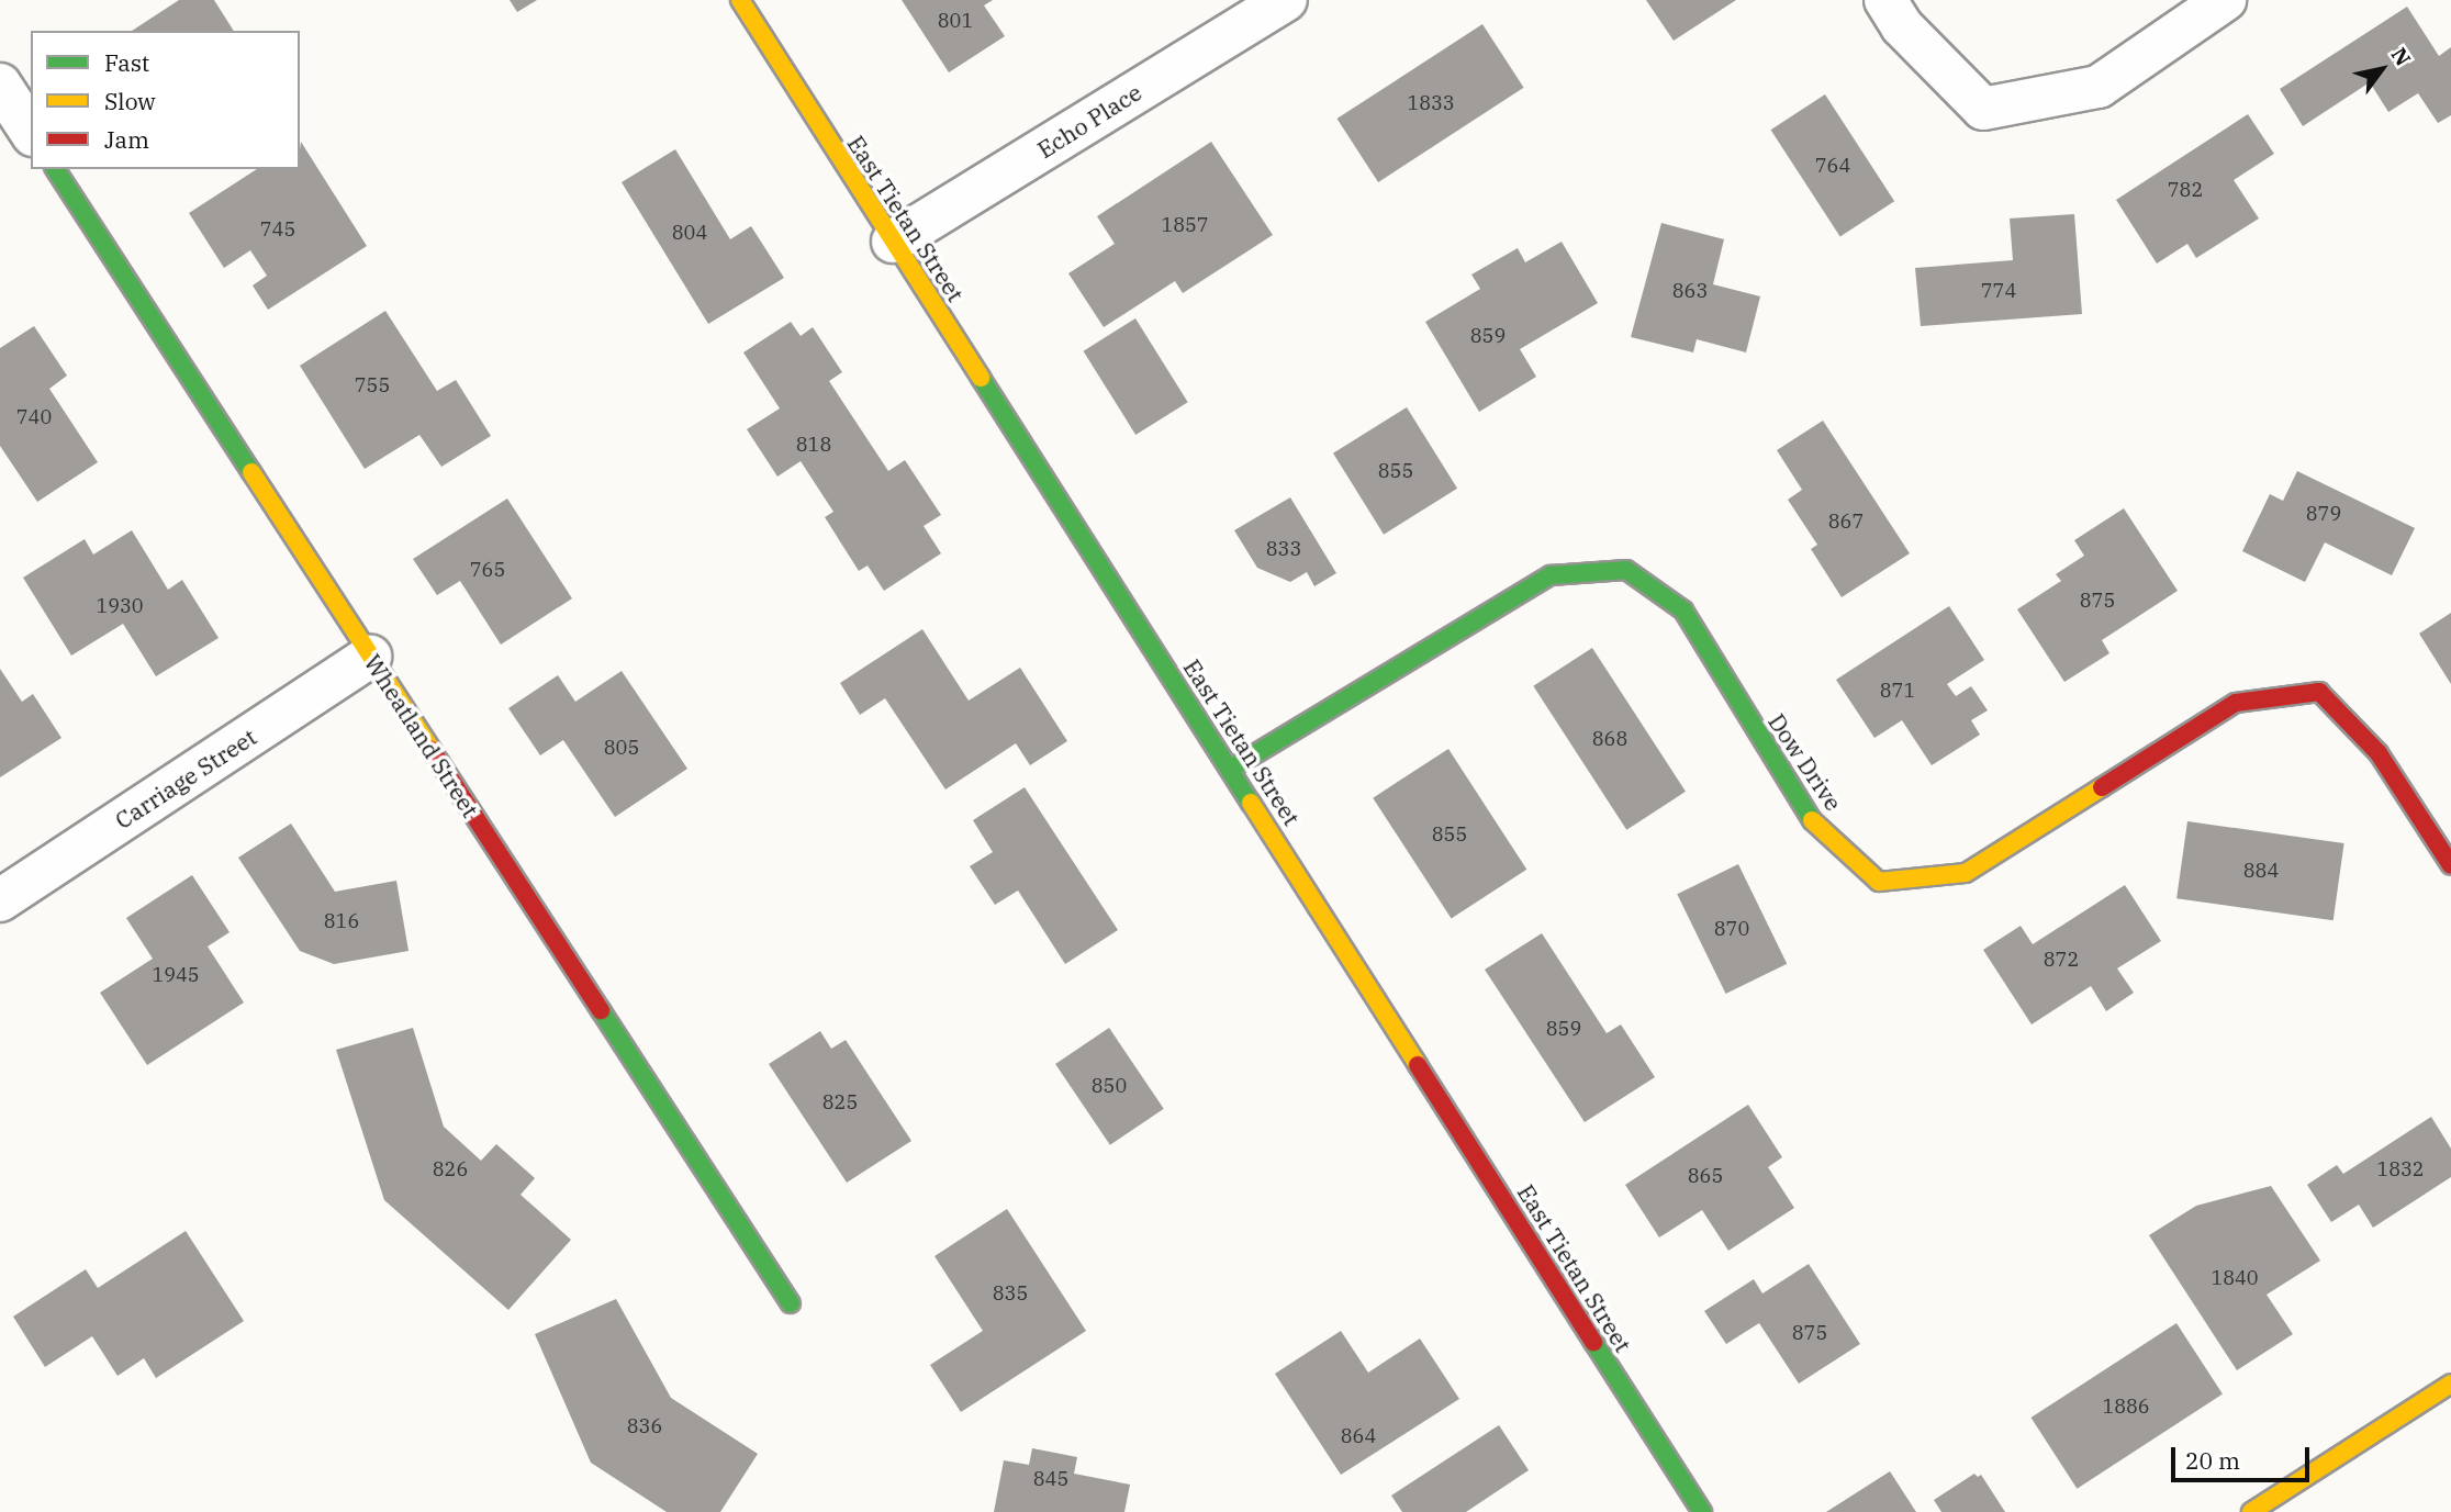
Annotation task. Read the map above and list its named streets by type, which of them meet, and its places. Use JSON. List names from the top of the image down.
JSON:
{
  "streets": {
    "street": [
      "Echo Place",
      "East Tietan Street",
      "Wheatland Street",
      "Dow Drive",
      "Carriage Street"
    ]
  },
  "crossings": [
    ["Echo Place", "East Tietan Street"],
    ["East Tietan Street", "Dow Drive"],
    ["Wheatland Street", "Carriage Street"]
  ],
  "house_numbers": [
    "801",
    "1833",
    "764",
    "782",
    "1857",
    "745",
    "804",
    "863",
    "774",
    "859",
    "755",
    "740",
    "818",
    "855",
    "879",
    "867",
    "833",
    "765",
    "875",
    "1930",
    "871",
    "868",
    "805",
    "855",
    "884",
    "816",
    "870",
    "872",
    "1945",
    "859",
    "850",
    "825",
    "826",
    "1832",
    "865",
    "1840",
    "835",
    "875",
    "1886",
    "836",
    "864",
    "845"
  ],
  "legend": ["Fast", "Slow", "Jam"],
  "scale_bar": "20 m",
  "north": "top right"
}
